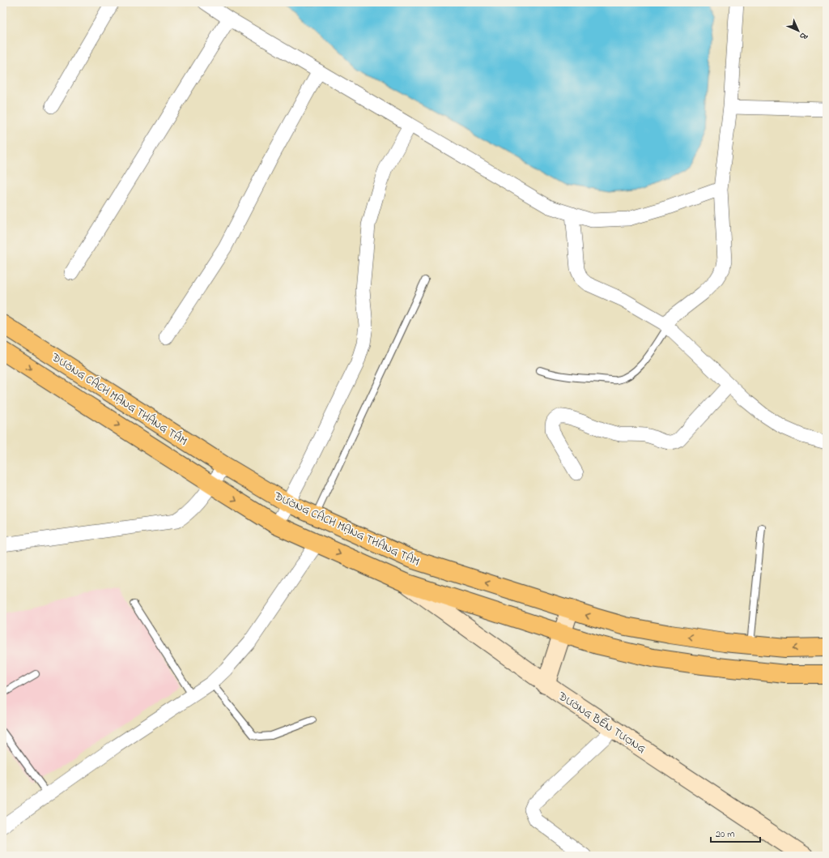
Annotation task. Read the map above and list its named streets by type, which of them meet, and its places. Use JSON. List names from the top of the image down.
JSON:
{
  "streets": {
    "highway": ["ĐƯỜNG CÁCH MẠNG THÁNG TÁM"],
    "street": ["ĐƯỜNG BẾN TƯỢNG"]
  },
  "crossings": [
    ["ĐƯỜNG CÁCH MẠNG THÁNG TÁM", "ĐƯỜNG BẾN TƯỢNG"]
  ],
  "scale_bar": "20 m",
  "north": "bottom right"
}
